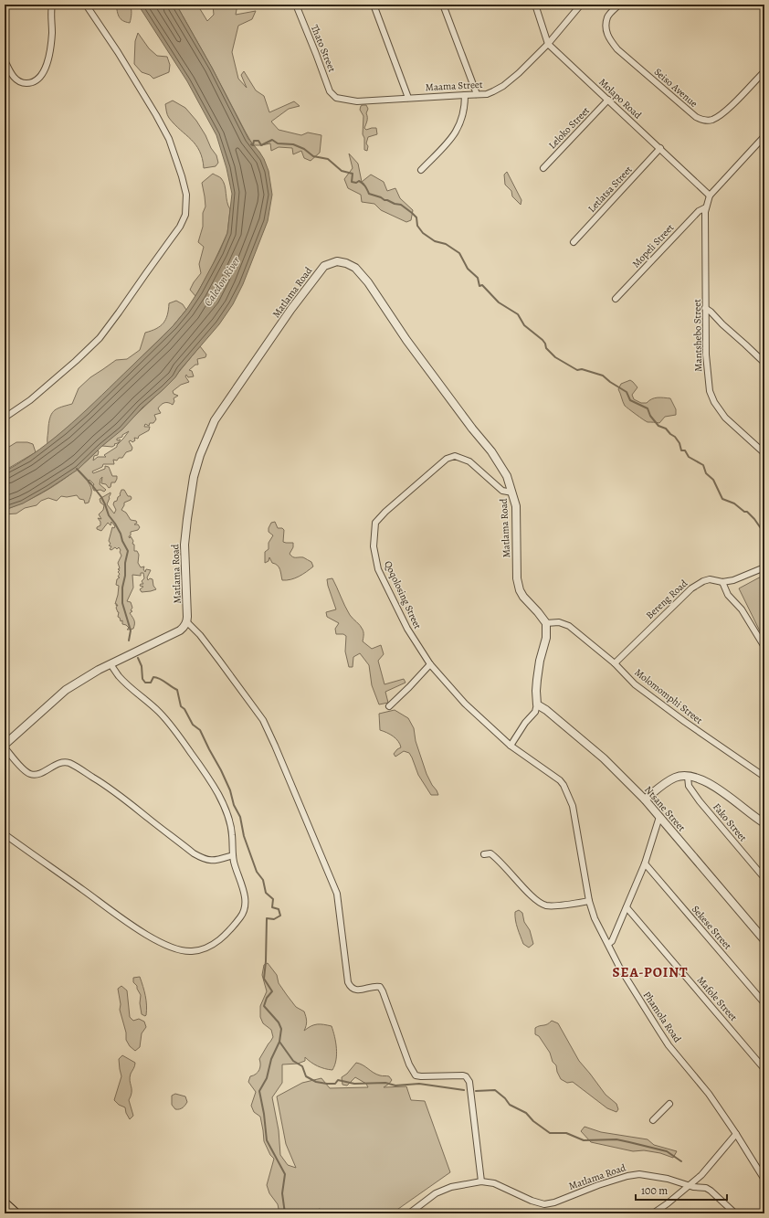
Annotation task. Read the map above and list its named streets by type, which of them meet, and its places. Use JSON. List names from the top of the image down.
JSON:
{
  "streets": {
    "street": [
      "Thato Street",
      "Maama Street",
      "Seiso Avenue",
      "Molapo Road",
      "Leloko Street",
      "Letlatsa Street",
      "Mopeli Street",
      "Matlama Road",
      "Mantshebo Street",
      "Qoqolosing Street",
      "Bereng Road",
      "Molomomphi Street",
      "Ntsane Street",
      "Fako Street",
      "Sekese Street",
      "Mafole Street",
      "Phamola Road"
    ]
  },
  "crossings": [
    ["Thato Street", "Maama Street"],
    ["Maama Street", "Molapo Road"],
    ["Molapo Road", "Leloko Street"],
    ["Molapo Road", "Letlatsa Street"],
    ["Molapo Road", "Mantshebo Street"],
    ["Mopeli Street", "Mantshebo Street"],
    ["Matlama Road", "Qoqolosing Street"],
    ["Matlama Road", "Molomomphi Street"],
    ["Qoqolosing Street", "Phamola Road"],
    ["Bereng Road", "Molomomphi Street"]
  ],
  "districts": ["SEA-POINT"],
  "water": ["Caledon River"],
  "scale_bar": "100 m"
}
